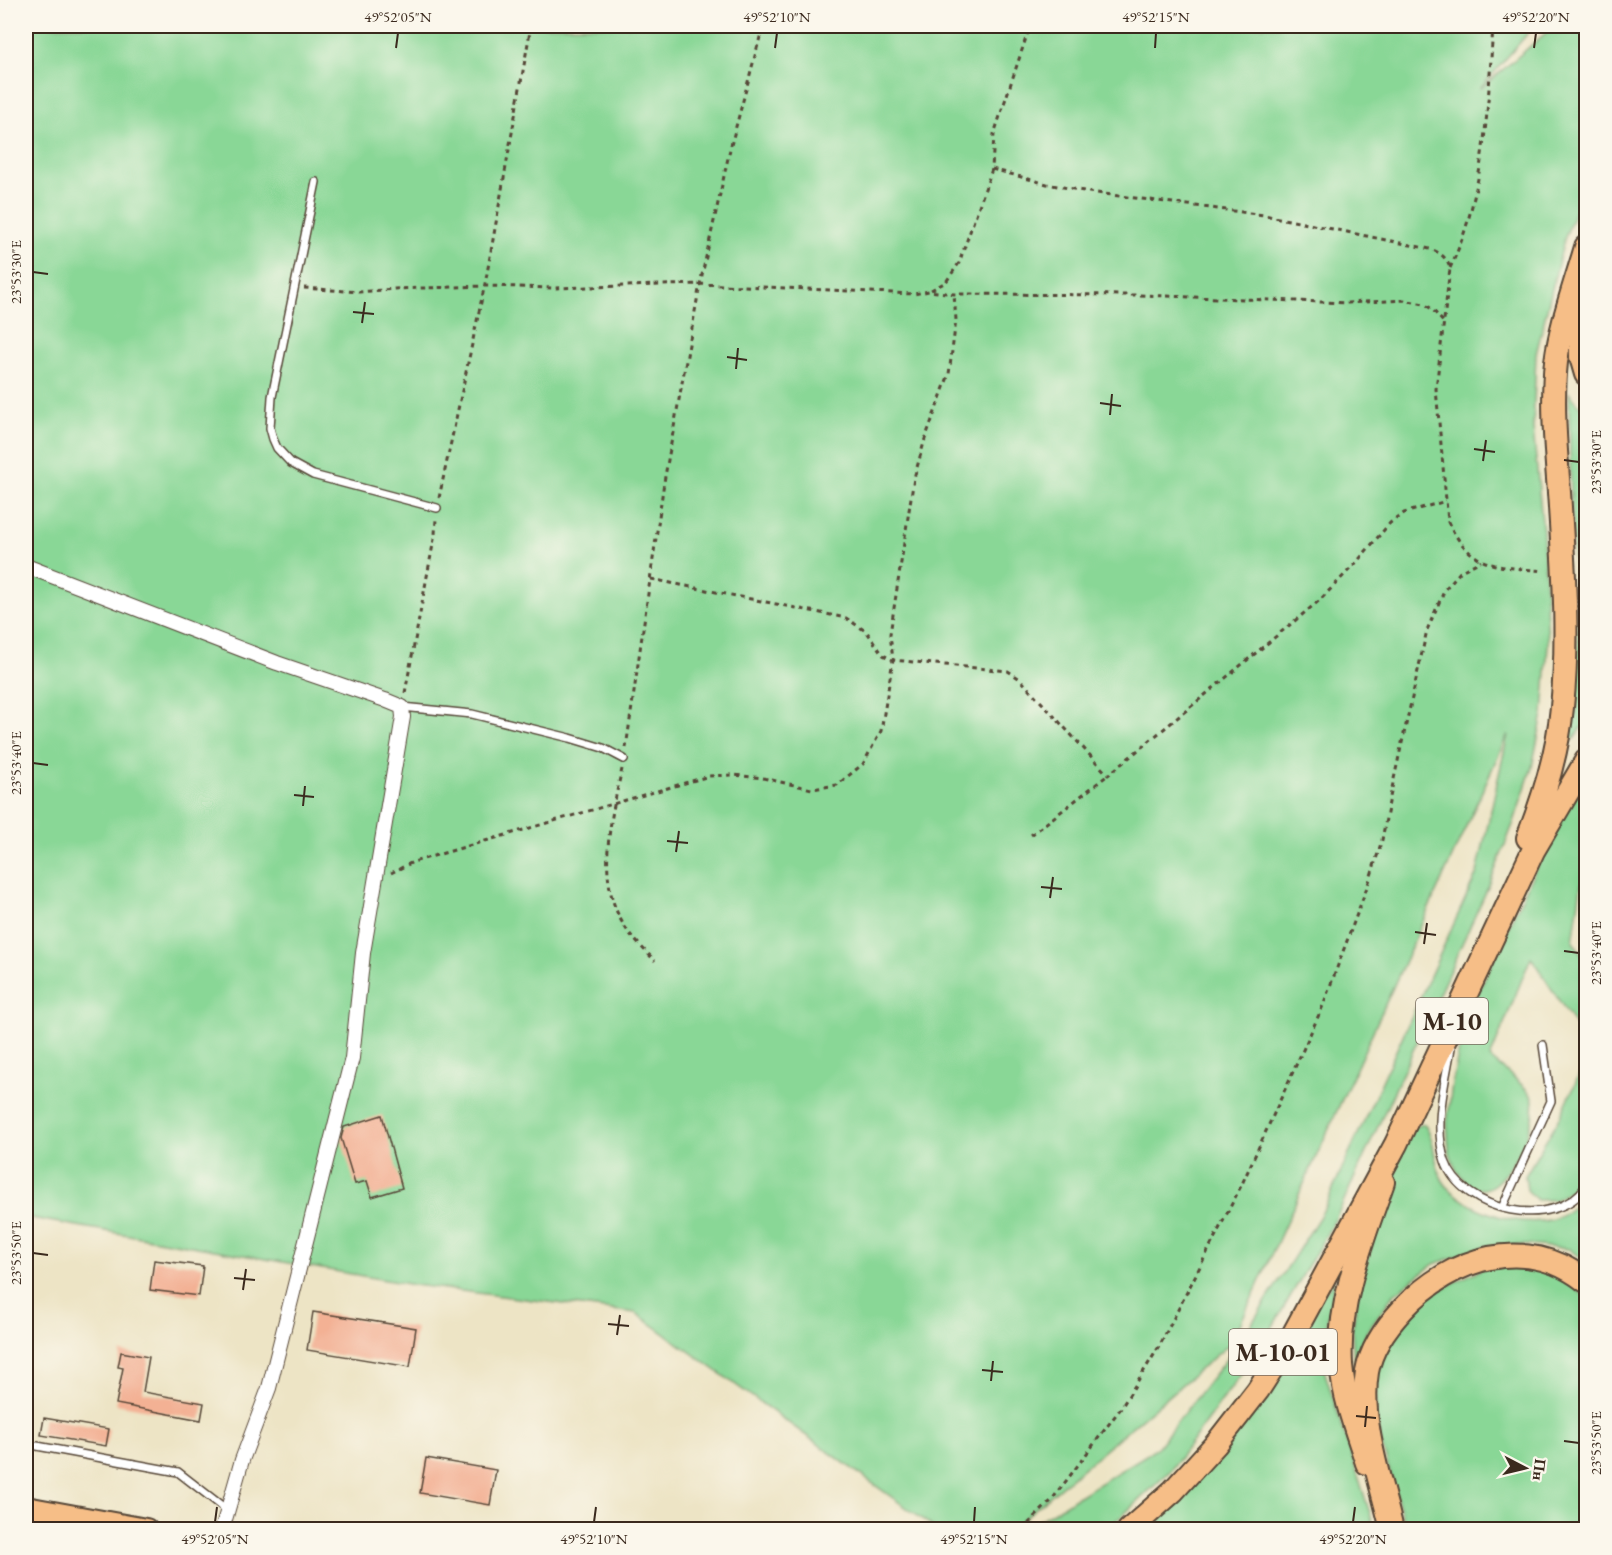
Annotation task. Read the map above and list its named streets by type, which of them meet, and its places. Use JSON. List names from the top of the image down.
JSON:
{
  "streets": {
    "main road": ["М-10", "М-10-01"]
  },
  "crossings": [
    ["М-10", "М-10-01"]
  ],
  "north": "right",
  "coordinates": [
    "49°52'05\"N",
    "49°52'10\"N",
    "49°52'15\"N",
    "49°52'20\"N",
    "23°53'30\"E",
    "23°53'40\"E",
    "23°53'50\"E"
  ]
}
